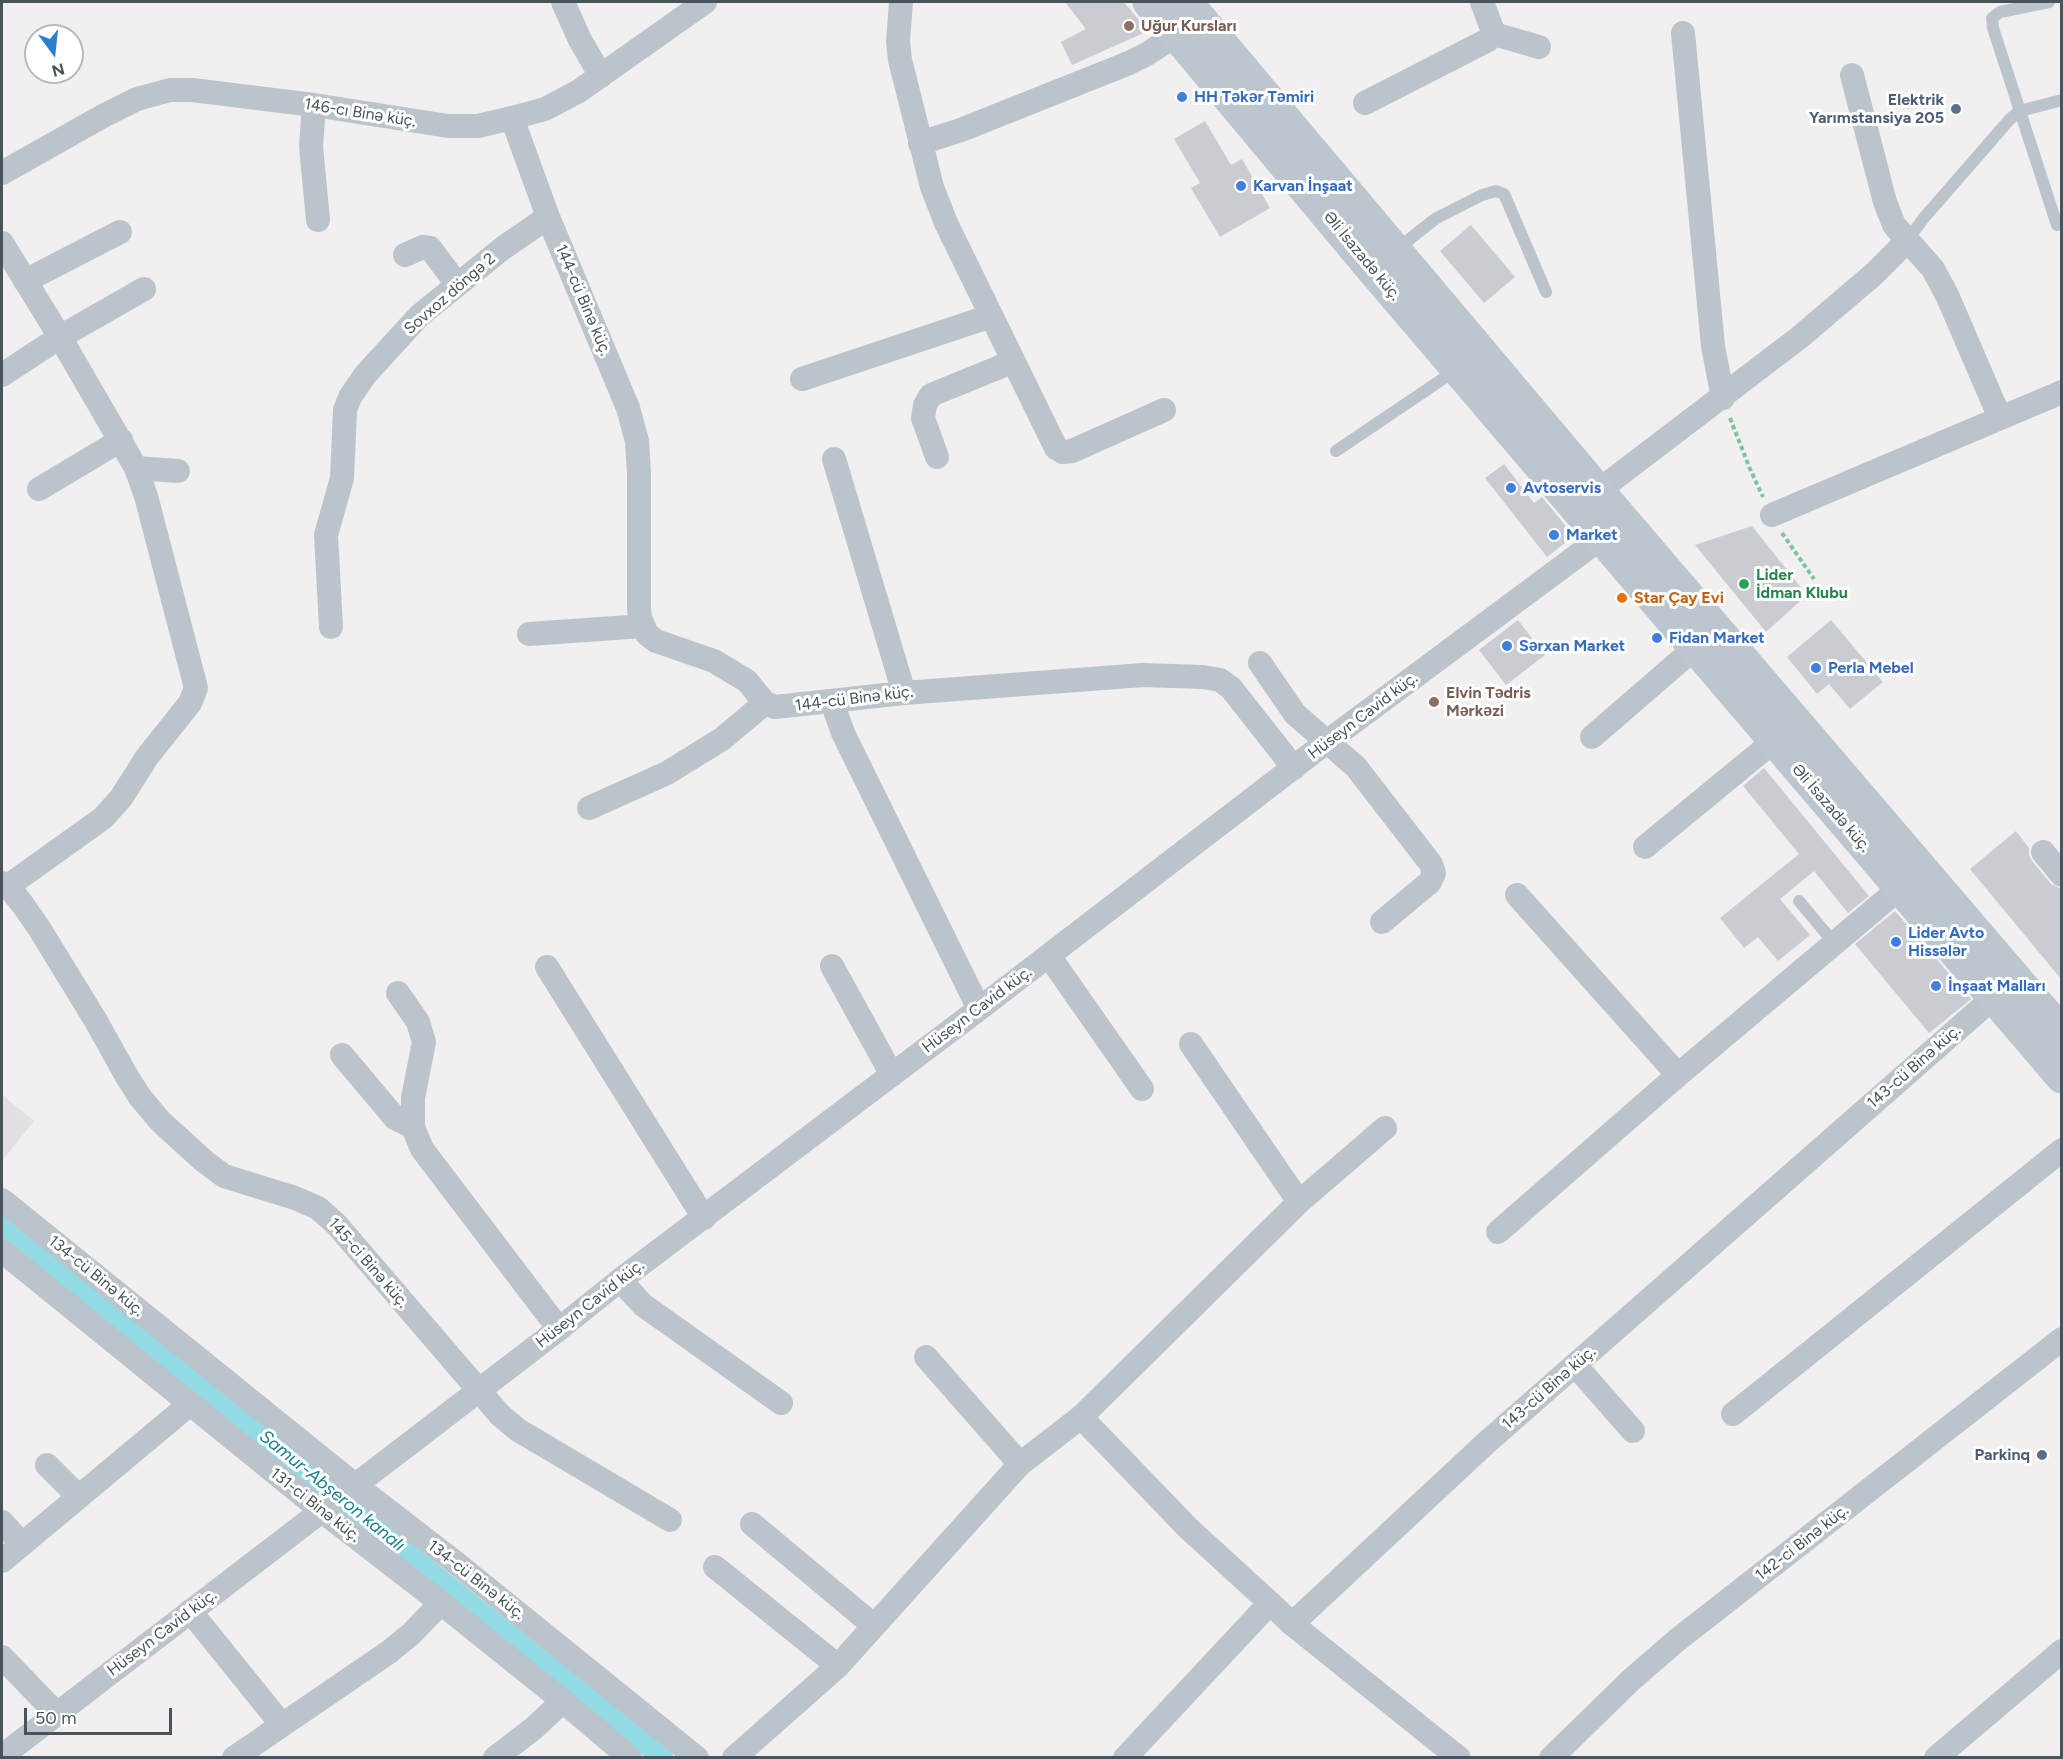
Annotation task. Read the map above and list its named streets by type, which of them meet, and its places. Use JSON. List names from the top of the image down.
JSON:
{
  "streets": {
    "main road": ["Əli İsazadə küç."],
    "street": [
      "146-cı Binə küç.",
      "Sovxoz döngə 2",
      "144-cü Binə küç.",
      "Hüseyn Cavid küç.",
      "143-cü Binə küç.",
      "145-ci Binə küç.",
      "134-cü Binə küç.",
      "131-ci Binə küç.",
      "142-ci Binə küç."
    ]
  },
  "crossings": [
    ["146-cı Binə küç.", "144-cü Binə küç."],
    ["Əli İsazadə küç.", "Hüseyn Cavid küç."],
    ["Əli İsazadə küç.", "143-cü Binə küç."],
    ["Sovxoz döngə 2", "144-cü Binə küç."],
    ["144-cü Binə küç.", "Hüseyn Cavid küç."],
    ["Hüseyn Cavid küç.", "145-ci Binə küç."],
    ["Hüseyn Cavid küç.", "134-cü Binə küç."],
    ["Hüseyn Cavid küç.", "131-ci Binə küç."]
  ],
  "water": ["Samur-Abşeron kanalı"],
  "places": [
    "Uğur Kursları",
    "HH Təkər Təmiri",
    "Elektrik Yarımstansiya 205",
    "Karvan İnşaat",
    "Avtoservis",
    "Market",
    "Lider İdman Klubu",
    "Star Çay Evi",
    "Fidan Market",
    "Sərxan Market",
    "Perla Mebel",
    "Elvin Tədris Mərkəzi",
    "Lider Avto Hissələr",
    "İnşaat Malları",
    "Parkinq"
  ],
  "scale_bar": "50 m",
  "north": "bottom"
}
